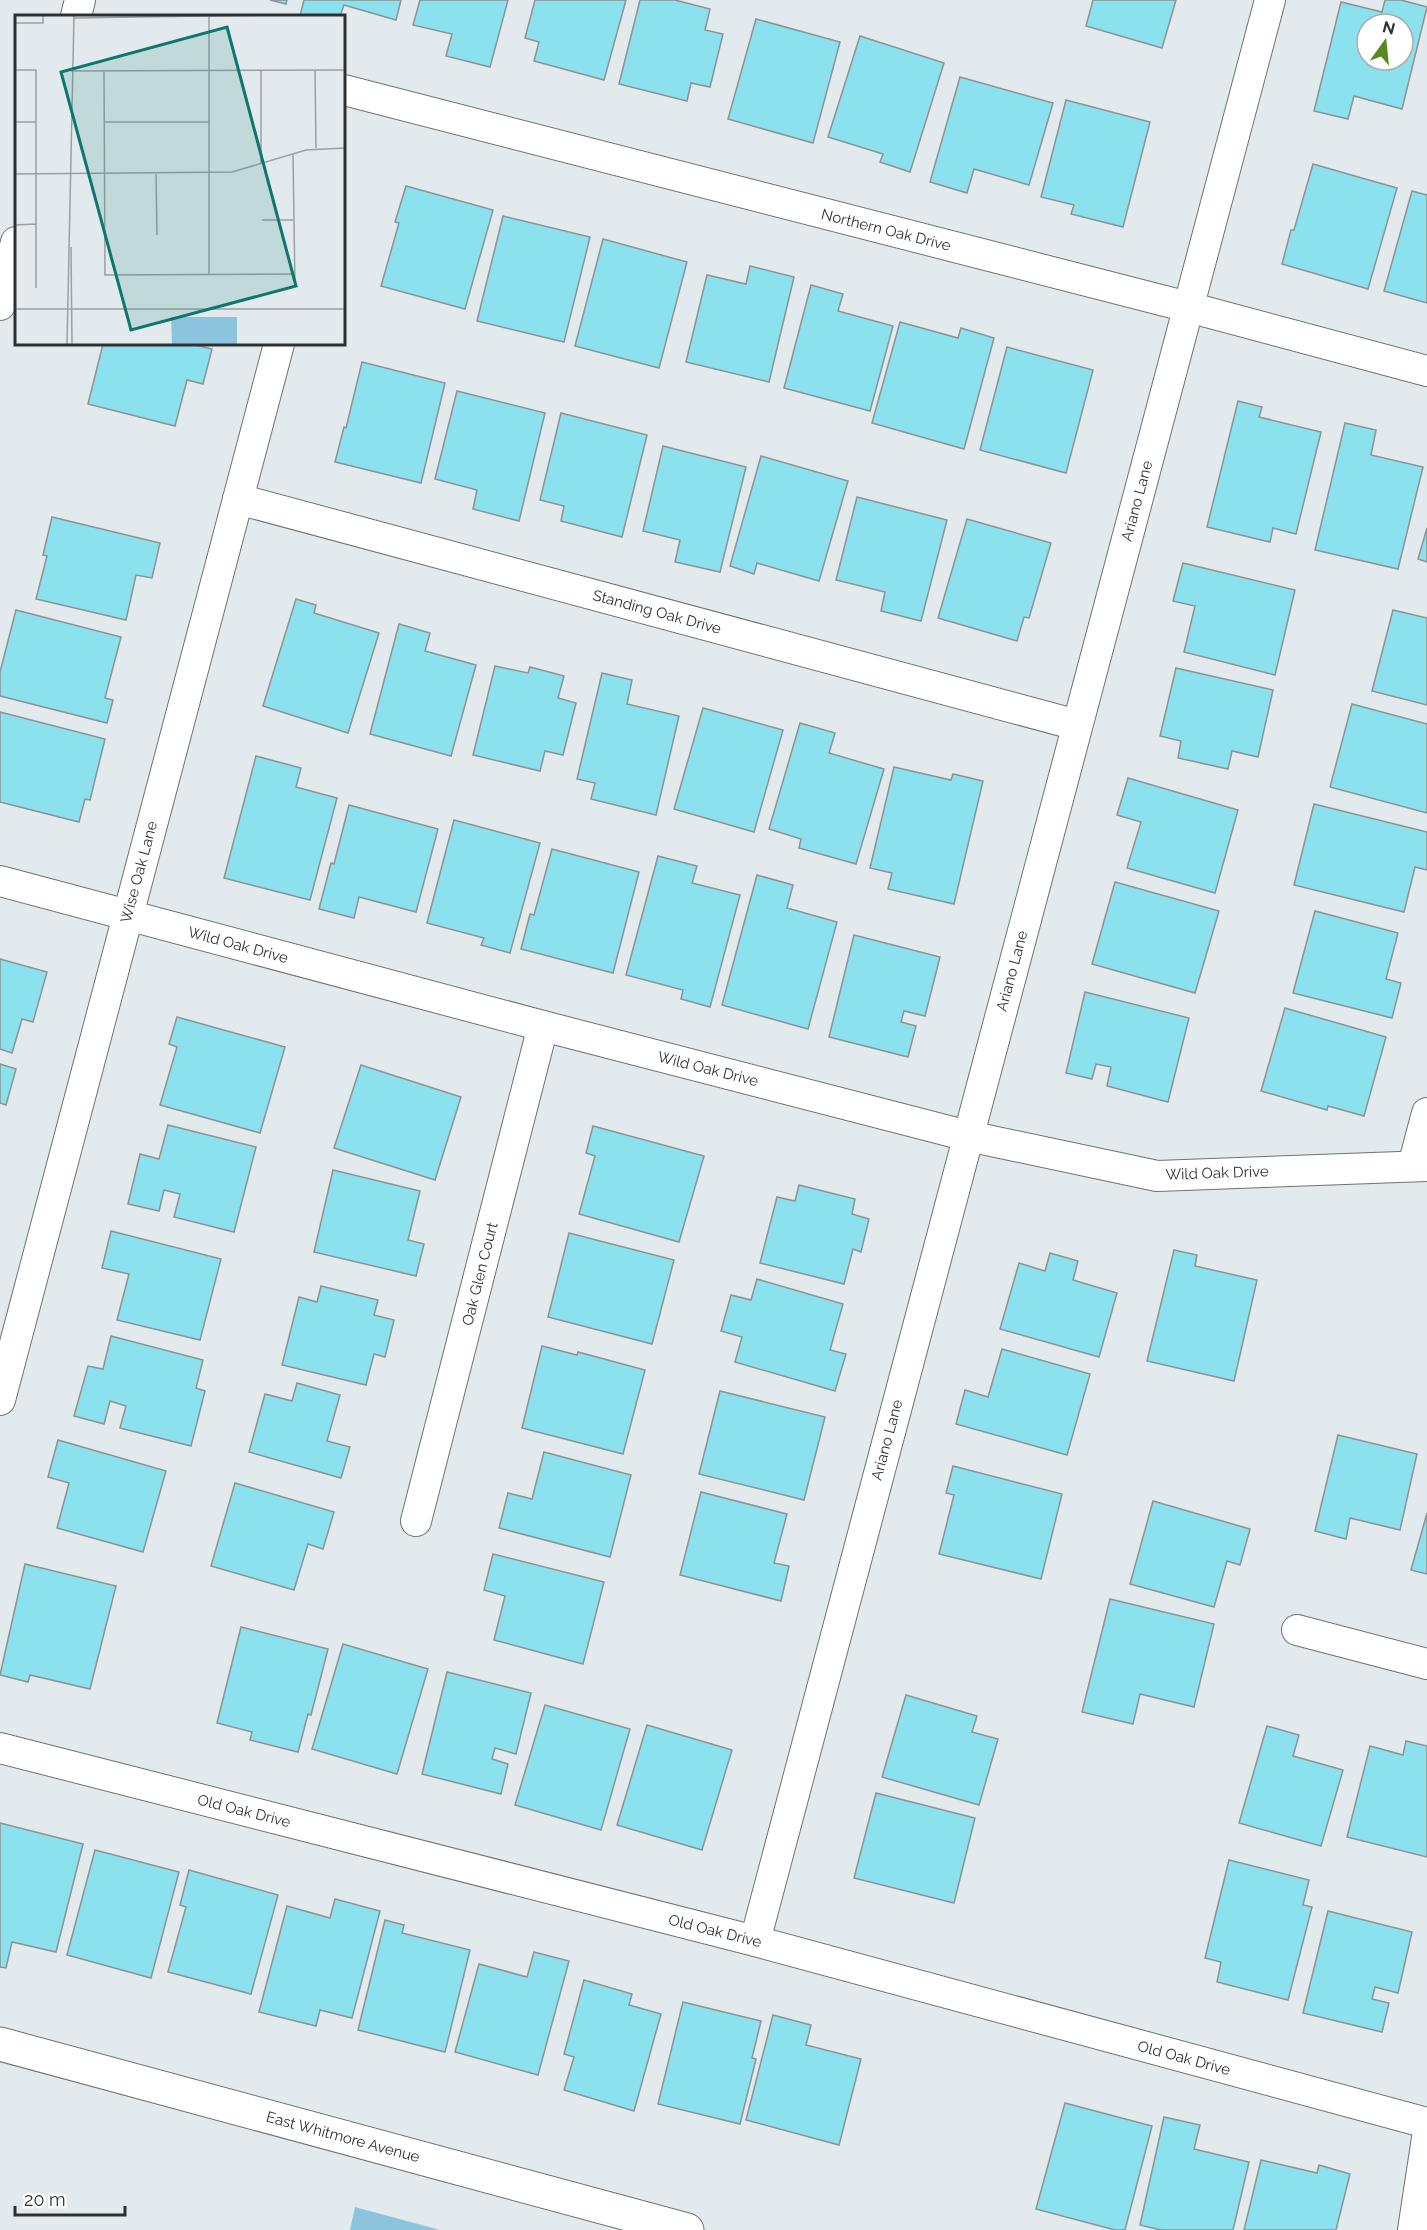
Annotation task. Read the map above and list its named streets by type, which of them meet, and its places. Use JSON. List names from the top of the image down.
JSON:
{
  "streets": {
    "main road": ["East Whitmore Avenue"],
    "street": [
      "Northern Oak Drive",
      "Ariano Lane",
      "Standing Oak Drive",
      "Wise Oak Lane",
      "Wild Oak Drive",
      "Oak Glen Court",
      "Old Oak Drive"
    ]
  },
  "crossings": [
    ["Northern Oak Drive", "Ariano Lane"],
    ["Ariano Lane", "Standing Oak Drive"],
    ["Ariano Lane", "Wild Oak Drive"],
    ["Ariano Lane", "Old Oak Drive"],
    ["Standing Oak Drive", "Wise Oak Lane"],
    ["Wise Oak Lane", "Wild Oak Drive"],
    ["Wild Oak Drive", "Oak Glen Court"]
  ],
  "scale_bar": "20 m",
  "north": "top"
}
